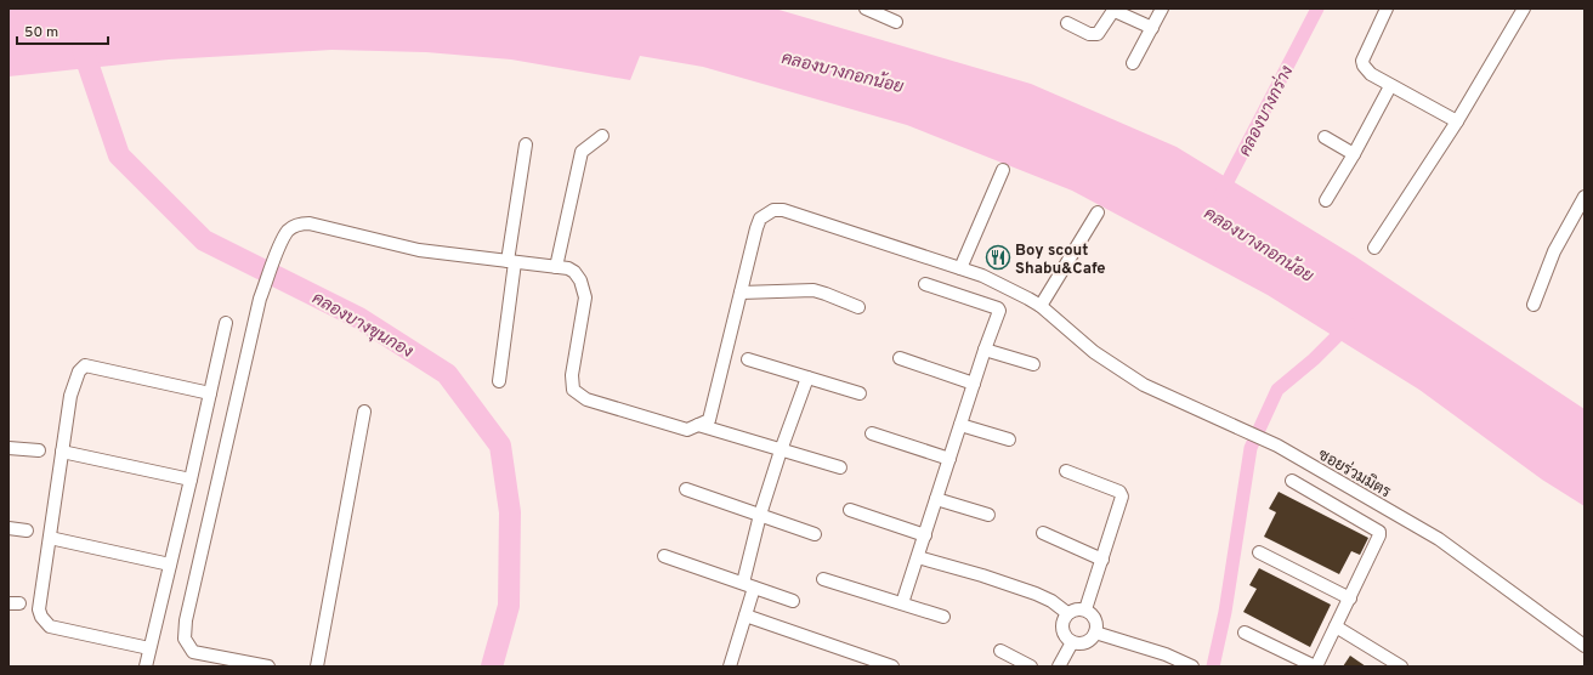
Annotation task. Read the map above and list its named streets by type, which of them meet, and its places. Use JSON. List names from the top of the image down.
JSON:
{
  "streets": {
    "street": ["ซอยร่วมมิตร"]
  },
  "water": ["คลองบางกอกน้อย", "คลองบางกร่าง", "คลองบางขุนกอง"],
  "places": {
    "restaurant": ["Boy scout Shabu&Cafe"]
  },
  "scale_bar": "50 m"
}
